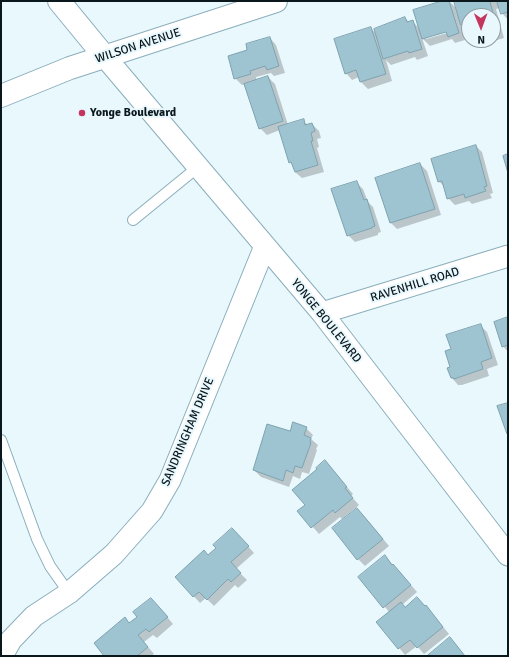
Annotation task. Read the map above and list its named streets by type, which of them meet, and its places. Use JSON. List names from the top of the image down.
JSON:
{
  "streets": {
    "main road": ["WILSON AVENUE", "YONGE BOULEVARD"],
    "street": ["RAVENHILL ROAD", "SANDRINGHAM DRIVE"]
  },
  "crossings": [
    ["WILSON AVENUE", "YONGE BOULEVARD"],
    ["RAVENHILL ROAD", "YONGE BOULEVARD"],
    ["YONGE BOULEVARD", "SANDRINGHAM DRIVE"]
  ],
  "places": ["Yonge Boulevard"],
  "north": "bottom"
}
